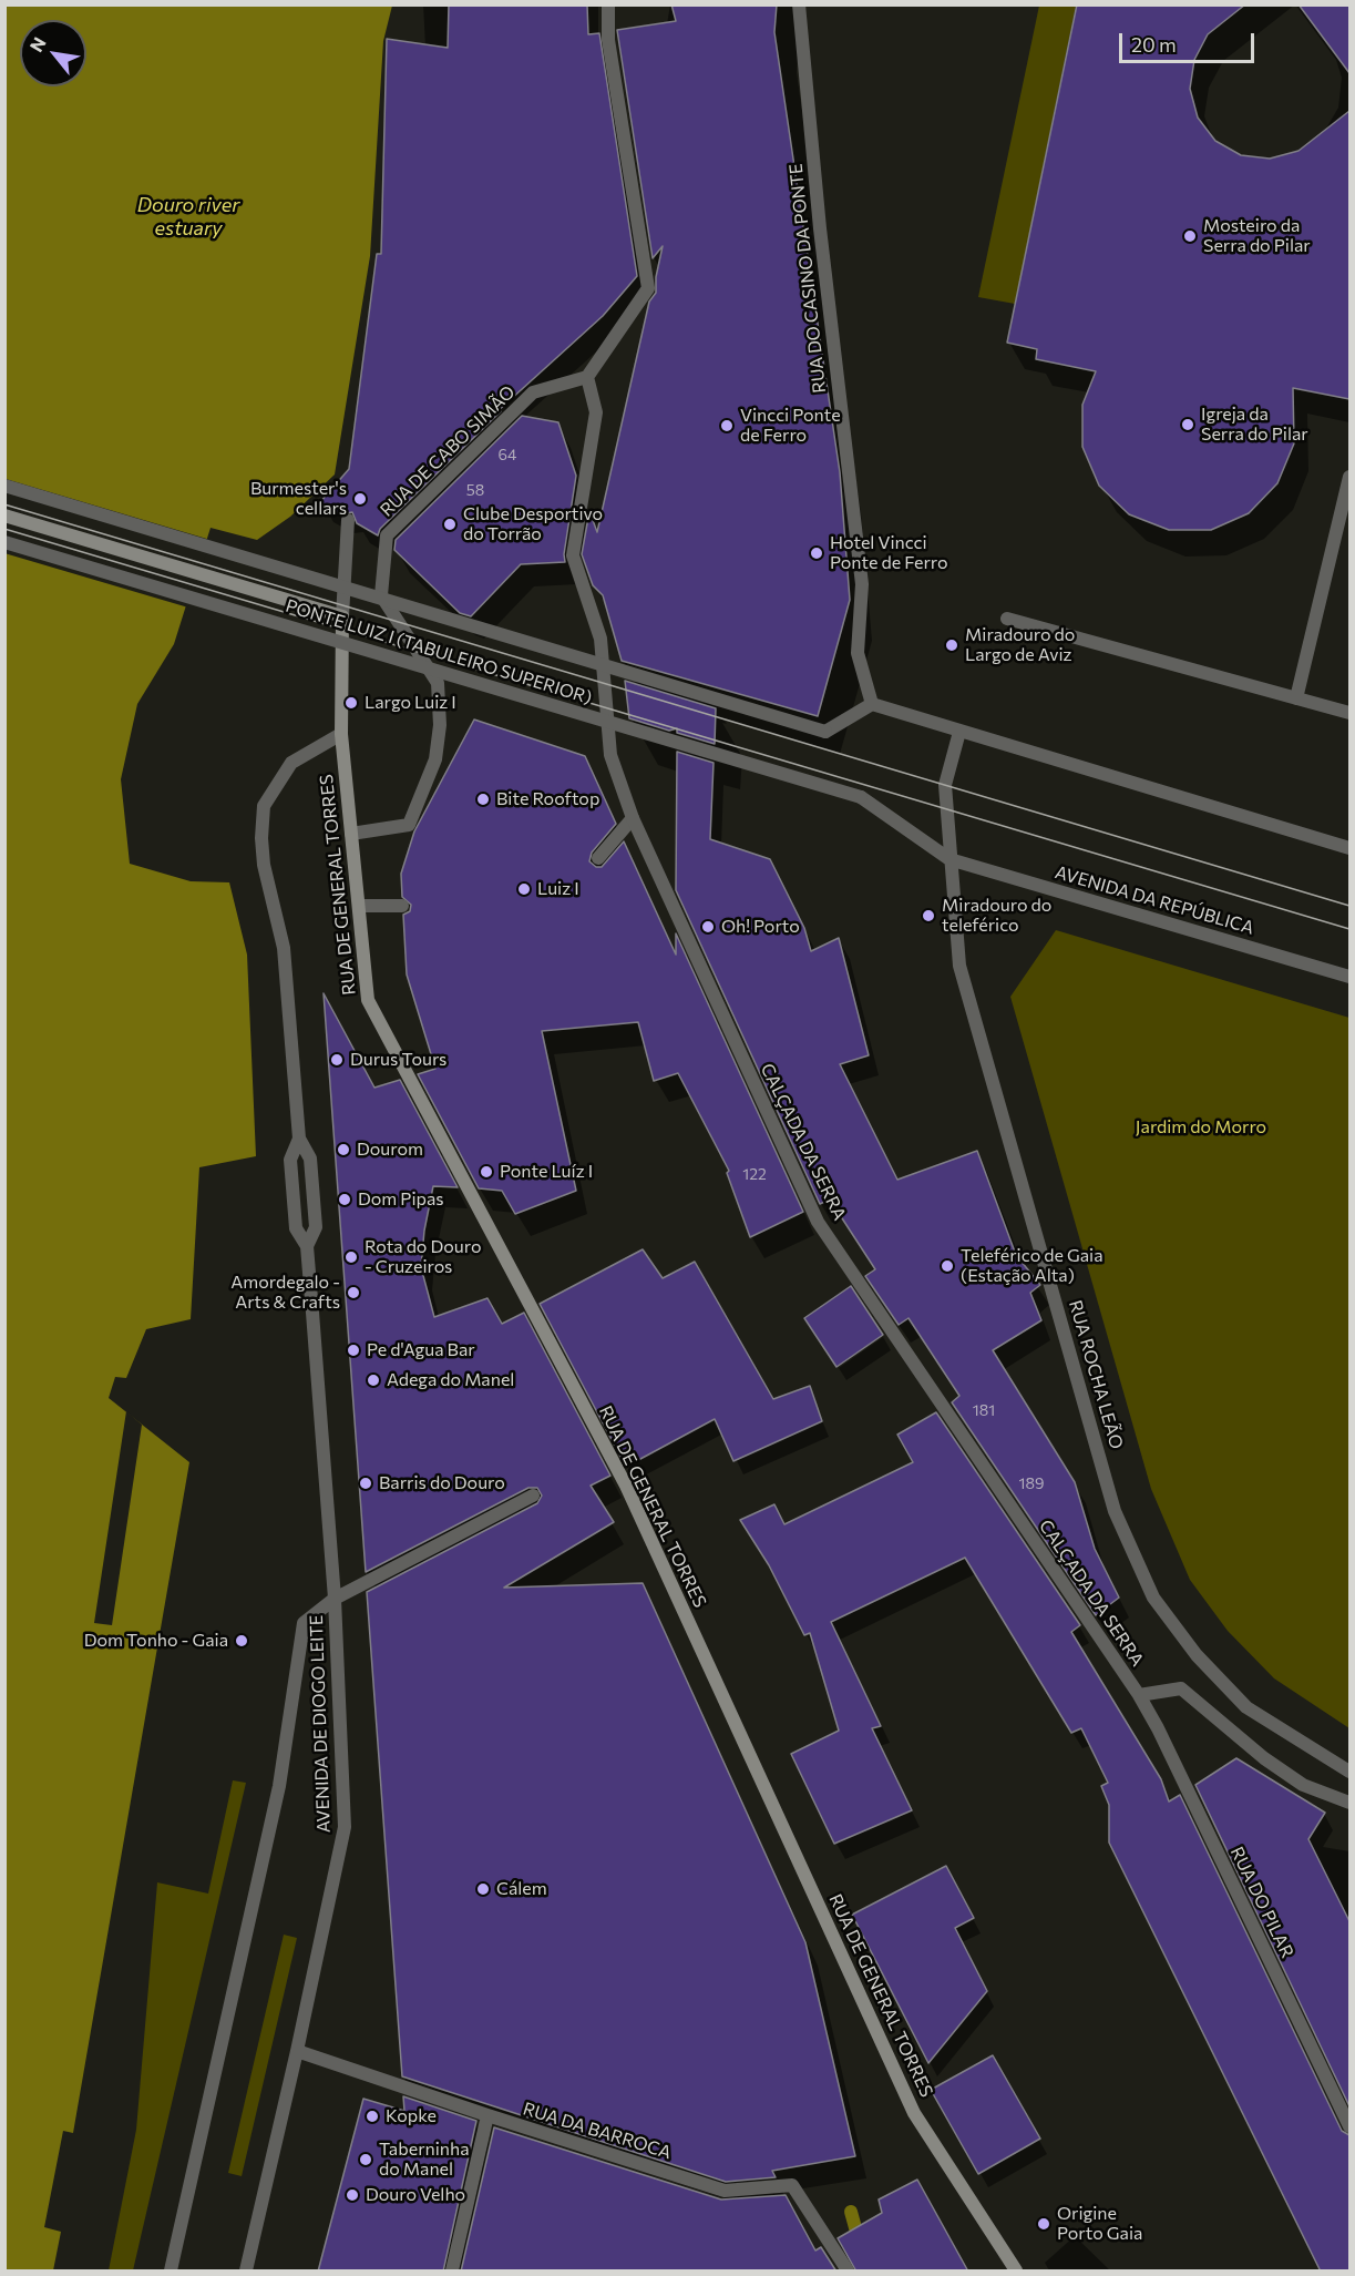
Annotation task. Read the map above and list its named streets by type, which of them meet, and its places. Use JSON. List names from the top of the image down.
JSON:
{
  "streets": {
    "main road": ["RUA DE GENERAL TORRES"],
    "street": [
      "RUA DO CASINO DA PONTE",
      "RUA DE CABO SIMÃO",
      "PONTE LUIZ I (TABULEIRO SUPERIOR)",
      "AVENIDA DA REPÚBLICA",
      "CALÇADA DA SERRA",
      "RUA ROCHA LEÃO",
      "AVENIDA DE DIOGO LEITE",
      "RUA DO PILAR",
      "RUA DA BARROCA"
    ]
  },
  "crossings": [
    ["RUA DO CASINO DA PONTE", "PONTE LUIZ I (TABULEIRO SUPERIOR)"],
    ["RUA DE CABO SIMÃO", "RUA DE GENERAL TORRES"],
    ["RUA DE CABO SIMÃO", "CALÇADA DA SERRA"],
    ["PONTE LUIZ I (TABULEIRO SUPERIOR)", "AVENIDA DA REPÚBLICA"],
    ["RUA DE GENERAL TORRES", "AVENIDA DE DIOGO LEITE"],
    ["AVENIDA DA REPÚBLICA", "RUA ROCHA LEÃO"],
    ["CALÇADA DA SERRA", "RUA DO PILAR"],
    ["AVENIDA DE DIOGO LEITE", "RUA DA BARROCA"]
  ],
  "water": ["Douro river estuary"],
  "parks": ["Jardim do Morro"],
  "places": [
    "Mosteiro da Serra do Pilar",
    "Igreja da Serra do Pilar",
    "Vincci Ponte de Ferro",
    "Burmester's cellars",
    "Clube Desportivo do Torrão",
    "Hotel Vincci Ponte de Ferro",
    "Miradouro do Largo de Aviz",
    "Largo Luiz I",
    "Bite Rooftop",
    "Luiz I",
    "Miradouro do teleférico",
    "Oh! Porto",
    "Durus Tours",
    "Dourom",
    "Ponte Luíz I",
    "Dom Pipas",
    "Rota do Douro - Cruzeiros",
    "Teleférico de Gaia (Estação Alta)",
    "Amordegalo - Arts & Crafts",
    "Pe d'Agua Bar",
    "Adega do Manel",
    "Barris do Douro",
    "Dom Tonho - Gaia",
    "Cálem",
    "Kopke",
    "Taberninha do Manel",
    "Douro Velho",
    "Origine Porto Gaia"
  ],
  "house_numbers": [
    "64",
    "58",
    "122",
    "181",
    "189"
  ],
  "scale_bar": "20 m",
  "north": "top left"
}
